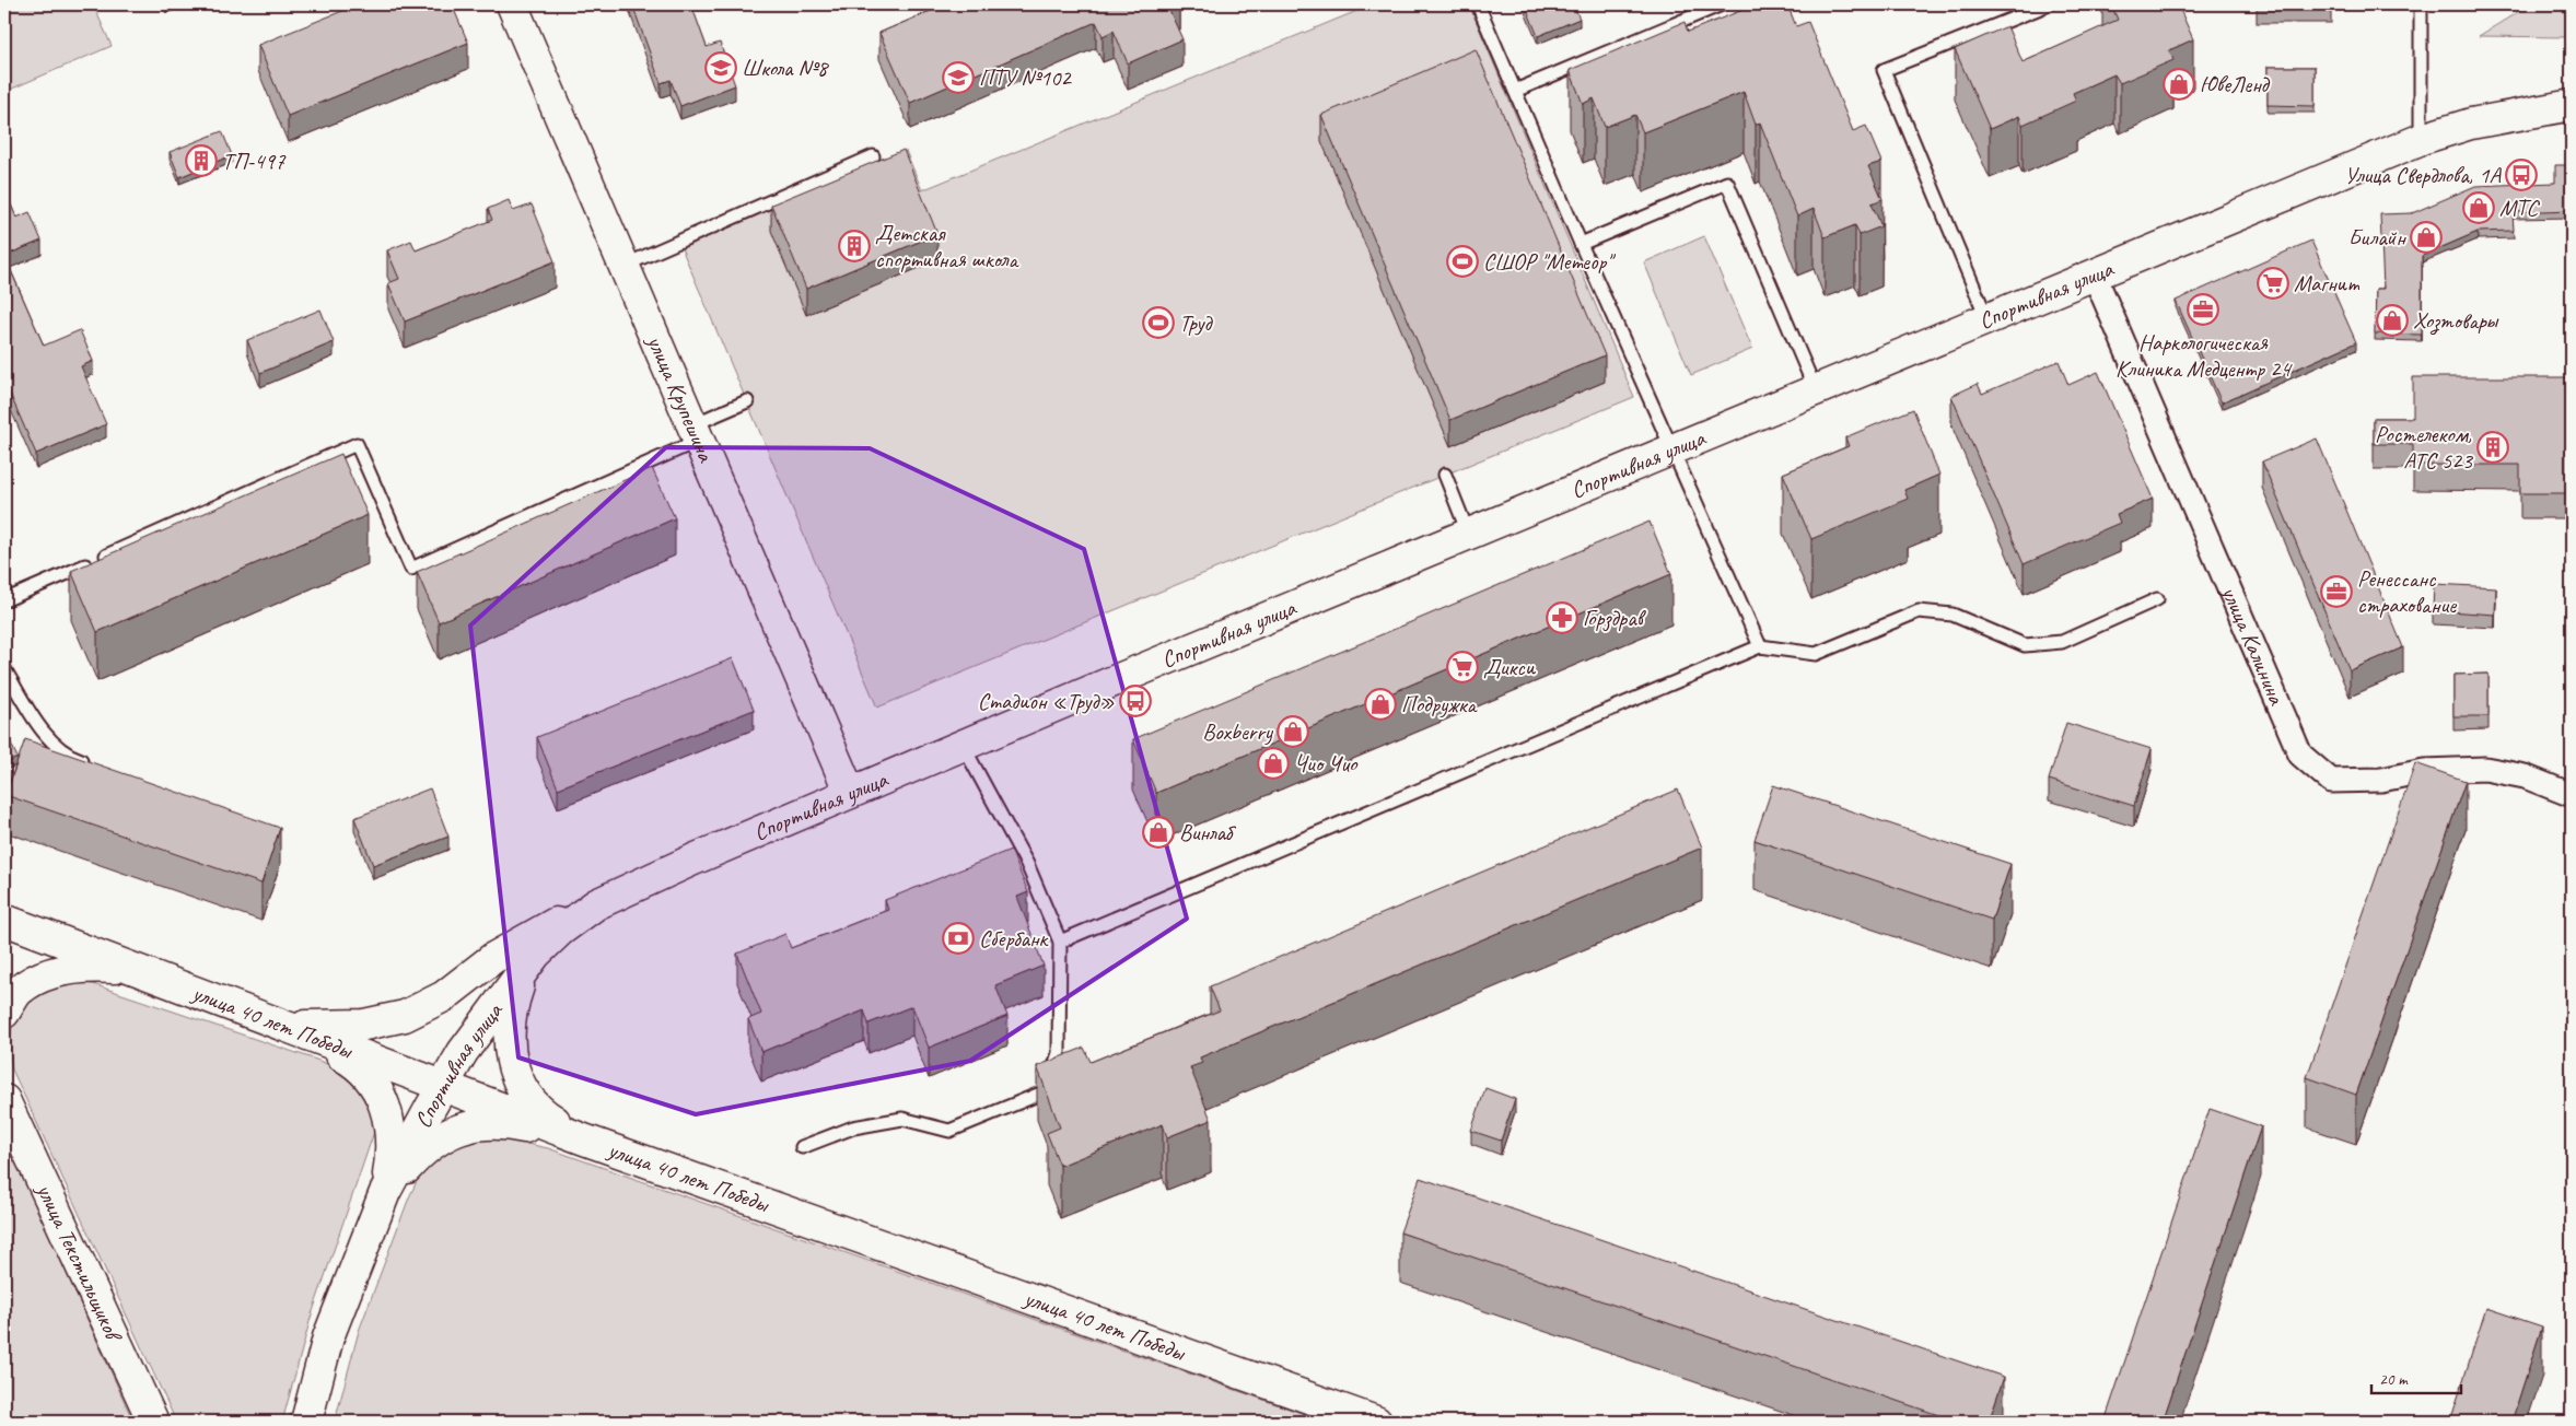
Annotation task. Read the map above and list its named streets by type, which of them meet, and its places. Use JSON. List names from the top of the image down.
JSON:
{
  "streets": {
    "street": [
      "Спортивная улица",
      "улица Крупешина",
      "улица Калинина",
      "улица 40 лет Победы",
      "улица Текстильщиков"
    ]
  },
  "crossings": [
    ["Спортивная улица", "улица Крупешина"],
    ["Спортивная улица", "улица Калинина"],
    ["Спортивная улица", "улица 40 лет Победы"]
  ],
  "places": {
    "school or university": ["Школа №8", "ПТУ №102"],
    "shop": [
      "ЮвеЛенд",
      "МТС",
      "Билайн",
      "Хозтовары",
      "Подружка",
      "Boxberry",
      "Чио Чио",
      "Винлаб"
    ],
    "building": ["ТП-497", "Детская спортивная школа", "Ростелеком, АТС 523"],
    "bus stop": ["Улица Свердлова, 1А", "Стадион «Труд»"],
    "sports": ["СШОР \"Метеор\"", "Труд"],
    "supermarket": ["Магнит", "Дикси"],
    "office": ["Наркологическая Клиника Медцентр 24", "Ренессанс страхование"],
    "pharmacy": ["Горздрав"],
    "bank": ["Сбербанк"]
  },
  "scale_bar": "20 m"
}
